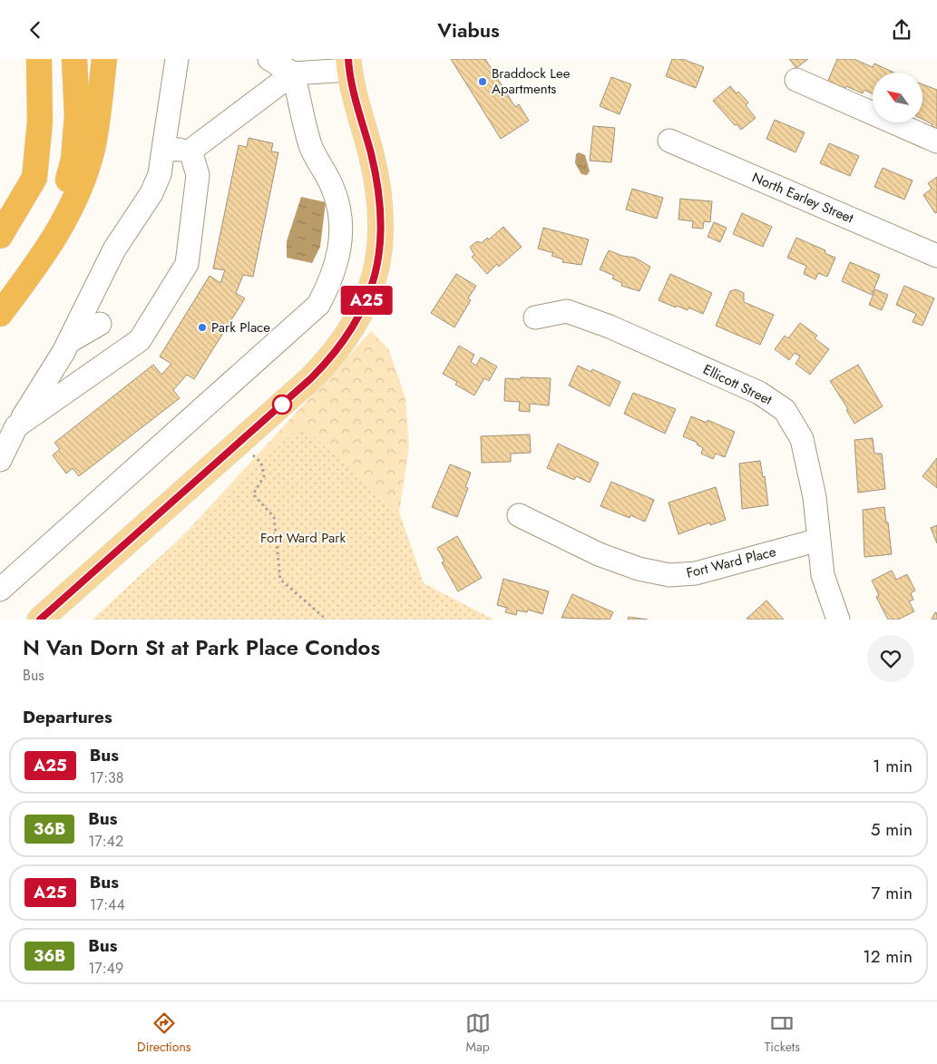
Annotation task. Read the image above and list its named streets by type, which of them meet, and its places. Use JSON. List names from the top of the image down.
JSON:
{
  "streets": {
    "street": ["North Earley Street", "Ellicott Street", "Fort Ward Place"]
  },
  "crossings": [
    ["Ellicott Street", "Fort Ward Place"]
  ],
  "parks": ["Fort Ward Park"],
  "places": ["Braddock Lee Apartments", "Park Place"],
  "lines": ["bus line A25"],
  "north": "top left",
  "page": {
    "header": "Viabus",
    "on_map": "A25",
    "heading": [
      ["N Van Dorn St at Park Place Condos", "Bus"],
      "Departures"
    ],
    "list": [
      {
        "mark": "A25",
        "name": "Bus",
        "note": "17:38",
        "value": "1 min"
      },
      {
        "mark": "36B",
        "name": "Bus",
        "note": "17:42",
        "value": "5 min"
      },
      {
        "mark": "A25",
        "name": "Bus",
        "note": "17:44",
        "value": "7 min"
      },
      {
        "mark": "36B",
        "name": "Bus",
        "note": "17:49",
        "value": "12 min"
      }
    ],
    "tabs": ["Directions", "Map", "Tickets"]
  }
}
